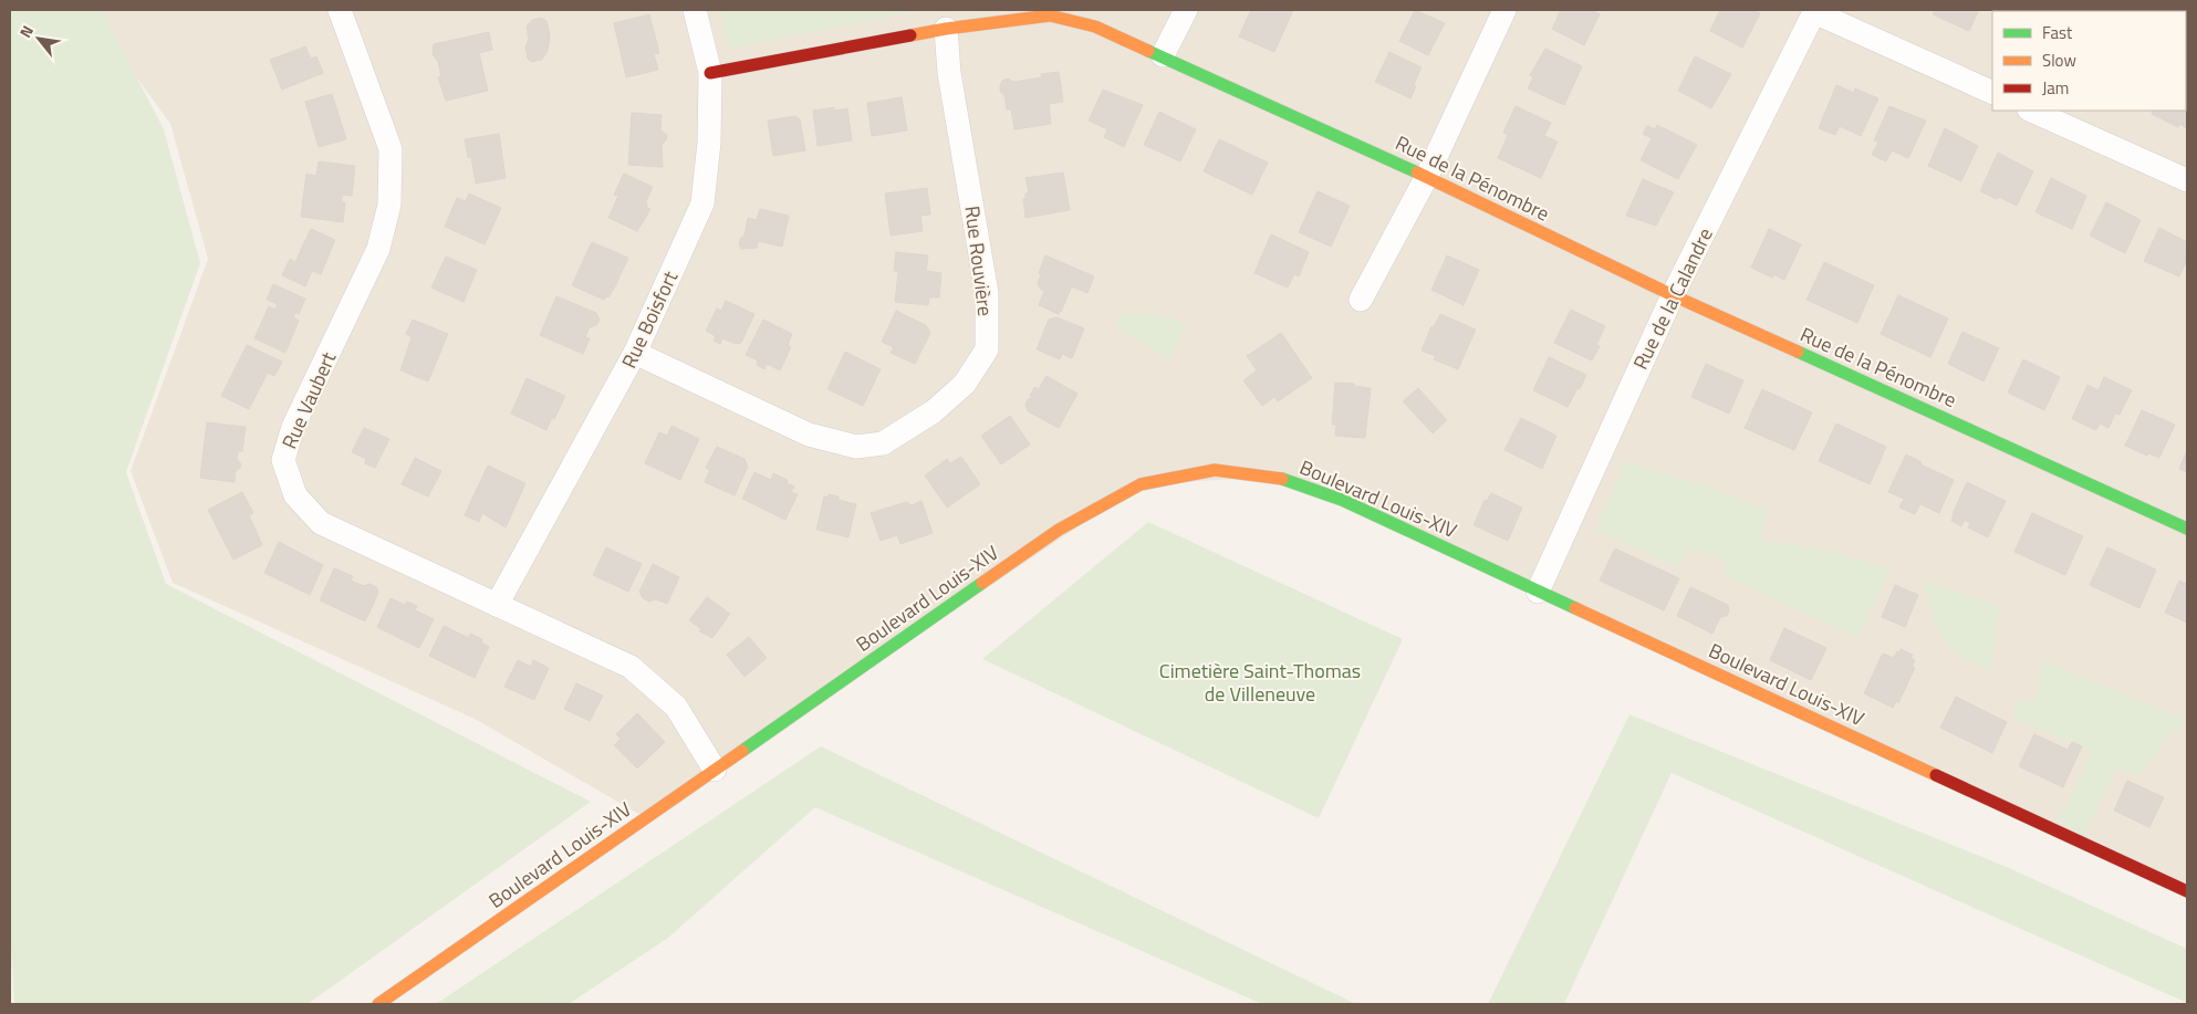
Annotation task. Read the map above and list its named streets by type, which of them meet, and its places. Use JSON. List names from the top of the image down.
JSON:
{
  "streets": {
    "main road": ["Rue de la Pénombre", "Boulevard Louis-XIV"],
    "street": [
      "Rue Rouvière",
      "Rue de la Calandre",
      "Rue Boisfort",
      "Rue Vaubert"
    ]
  },
  "crossings": [
    ["Rue de la Pénombre", "Rue Rouvière"],
    ["Rue de la Pénombre", "Rue de la Calandre"],
    ["Rue de la Pénombre", "Rue Boisfort"],
    ["Rue Rouvière", "Rue Boisfort"],
    ["Rue de la Calandre", "Boulevard Louis-XIV"],
    ["Rue Boisfort", "Rue Vaubert"],
    ["Rue Vaubert", "Boulevard Louis-XIV"]
  ],
  "parks": ["Cimetière Saint-Thomas de Villeneuve"],
  "legend": ["Fast", "Slow", "Jam"],
  "north": "top left"
}
